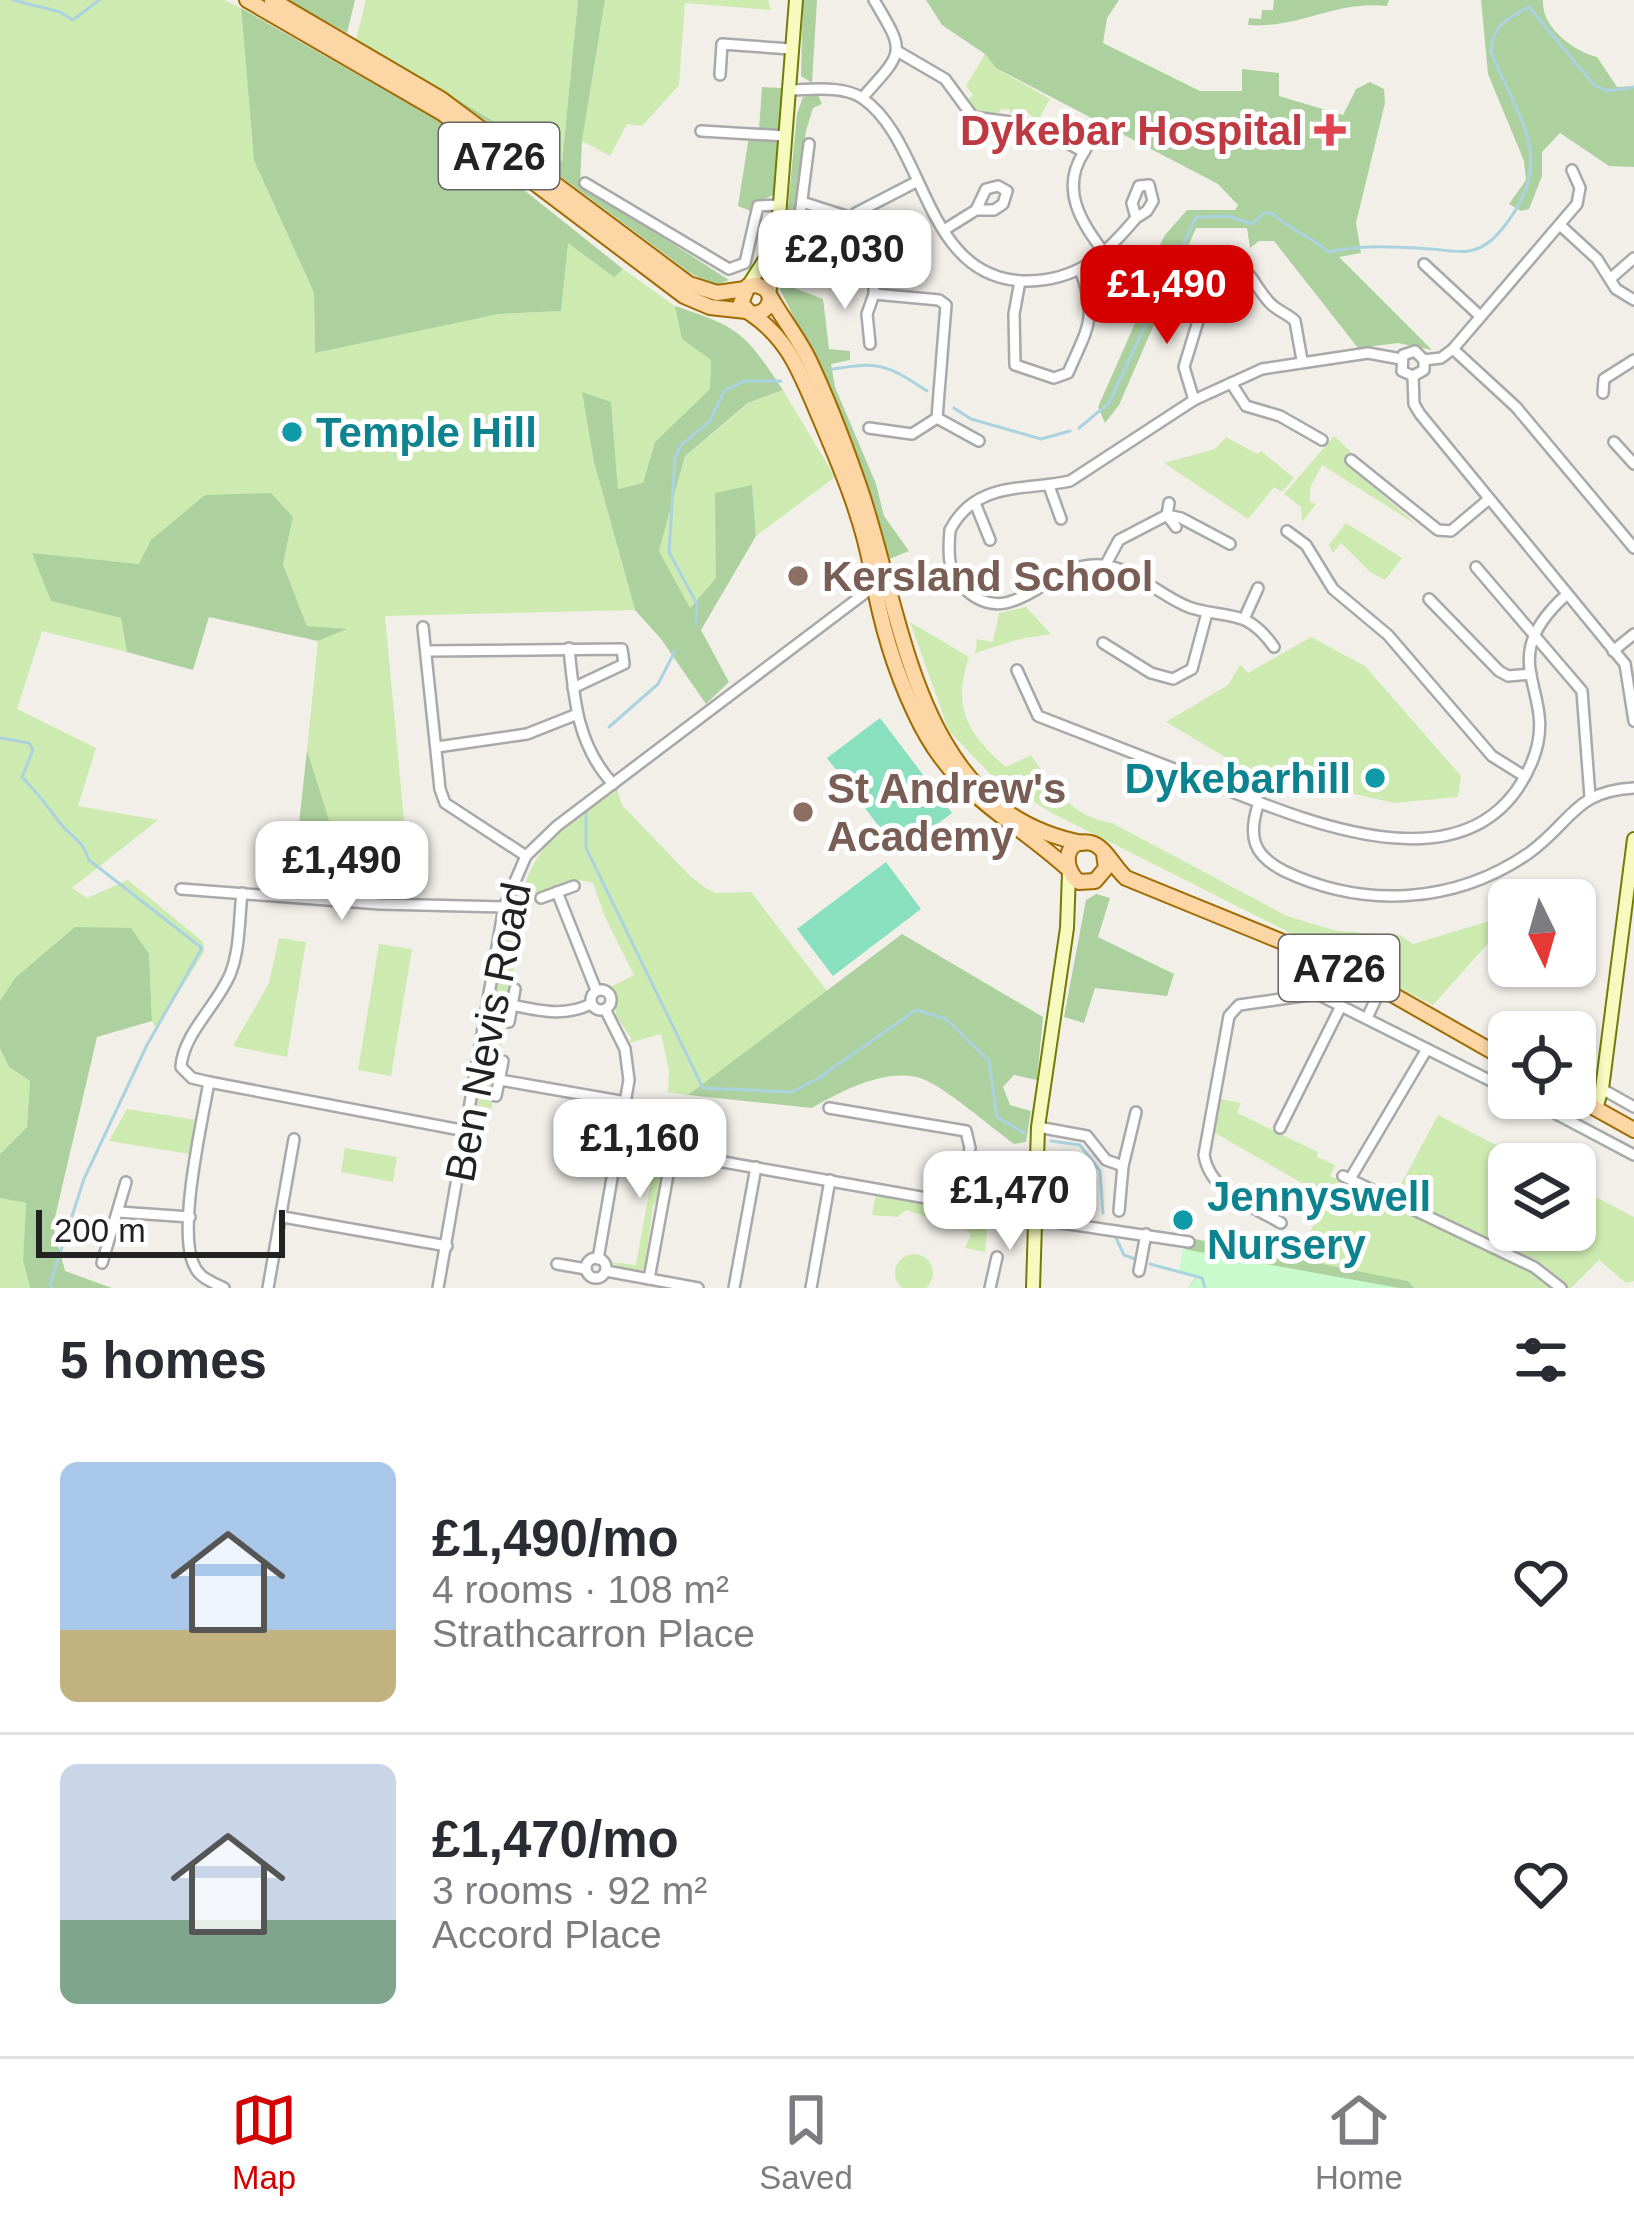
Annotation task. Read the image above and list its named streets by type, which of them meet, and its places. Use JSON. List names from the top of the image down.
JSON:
{
  "streets": {
    "main road": ["A726"],
    "street": ["Ben Nevis Road"]
  },
  "places": {
    "health": ["Dykebar Hospital"],
    "other": [
      "Temple Hill",
      "Kersland School",
      "Dykebarhill",
      "St Andrew's Academy",
      "Jennyswell Nursery"
    ]
  },
  "scale_bar": "200 m",
  "north": "bottom",
  "page": {
    "price": [
      "£2,030",
      "£1,490",
      "£1,490",
      "£1,160",
      "£1,470"
    ],
    "scale": "200 m",
    "heading": "5 homes",
    "list": [
      {
        "name": "£1,490/mo",
        "note": "4 rooms · 108 m² · Strathcarron Place"
      },
      {
        "name": "£1,470/mo",
        "note": "3 rooms · 92 m² · Accord Place"
      }
    ],
    "tabs": ["Map", "Saved", "Home"]
  }
}
